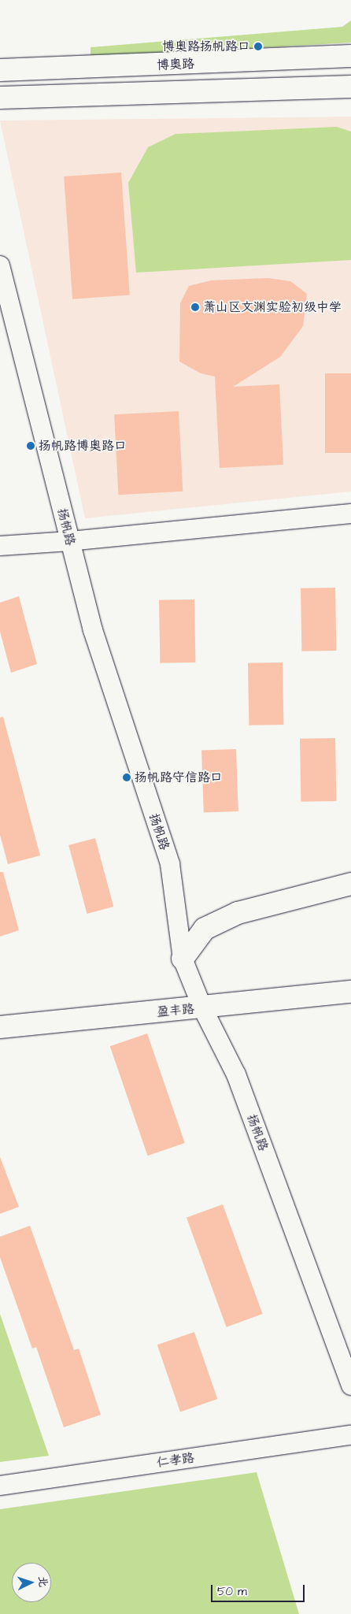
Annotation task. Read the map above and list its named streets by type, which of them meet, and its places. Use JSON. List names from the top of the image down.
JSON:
{
  "streets": {
    "main road": ["博奥路", "盈丰路"],
    "street": ["扬帆路", "仁孝路"]
  },
  "crossings": [
    ["扬帆路", "盈丰路"]
  ],
  "places": [
    "博奥路扬帆路口",
    "萧山区文渊实验初级中学",
    "扬帆路博奥路口",
    "扬帆路守信路口"
  ],
  "scale_bar": "50 m",
  "north": "right"
}
